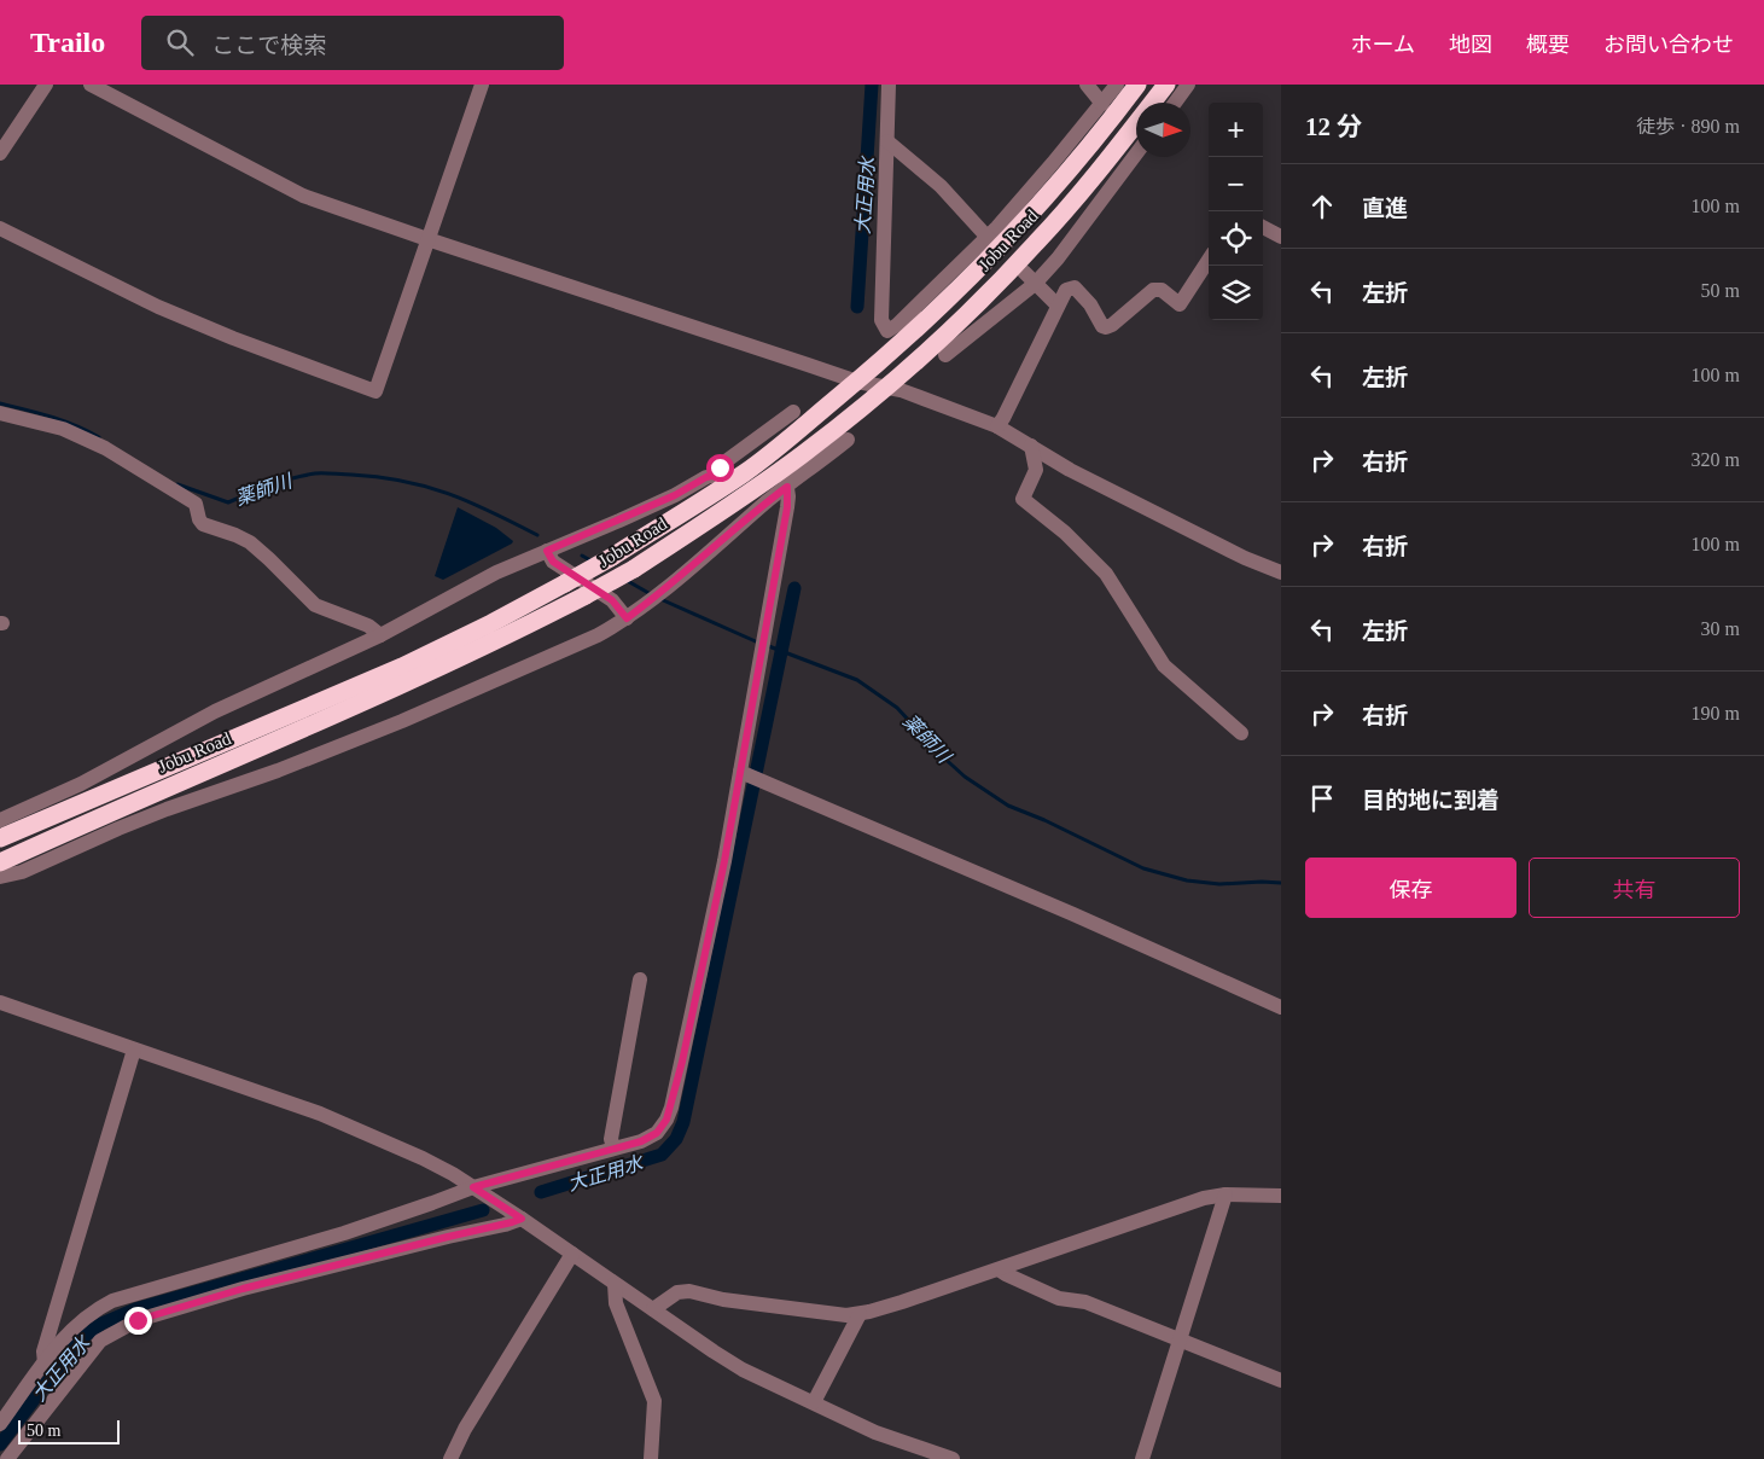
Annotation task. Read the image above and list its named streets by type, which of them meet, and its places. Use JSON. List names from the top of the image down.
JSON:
{
  "streets": {
    "highway": ["Jobu Road"]
  },
  "water": ["大正用水", "薬師川"],
  "scale_bar": "50 m",
  "north": "right",
  "page": {
    "header": "Trailo",
    "search": "ここで検索",
    "nav": [
      "ホーム",
      "地図",
      "概要",
      "お問い合わせ"
    ],
    "heading": ["12 分", "徒歩 · 890 m"],
    "map_buttons": ["+", "−"],
    "list": [
      ["直進", "100 m"],
      ["左折", "50 m"],
      ["左折", "100 m"],
      ["右折", "320 m"],
      ["右折", "100 m"],
      ["左折", "30 m"],
      ["右折", "190 m"],
      "目的地に到着"
    ],
    "buttons": ["保存", "共有"],
    "scale": "50 m"
  }
}
